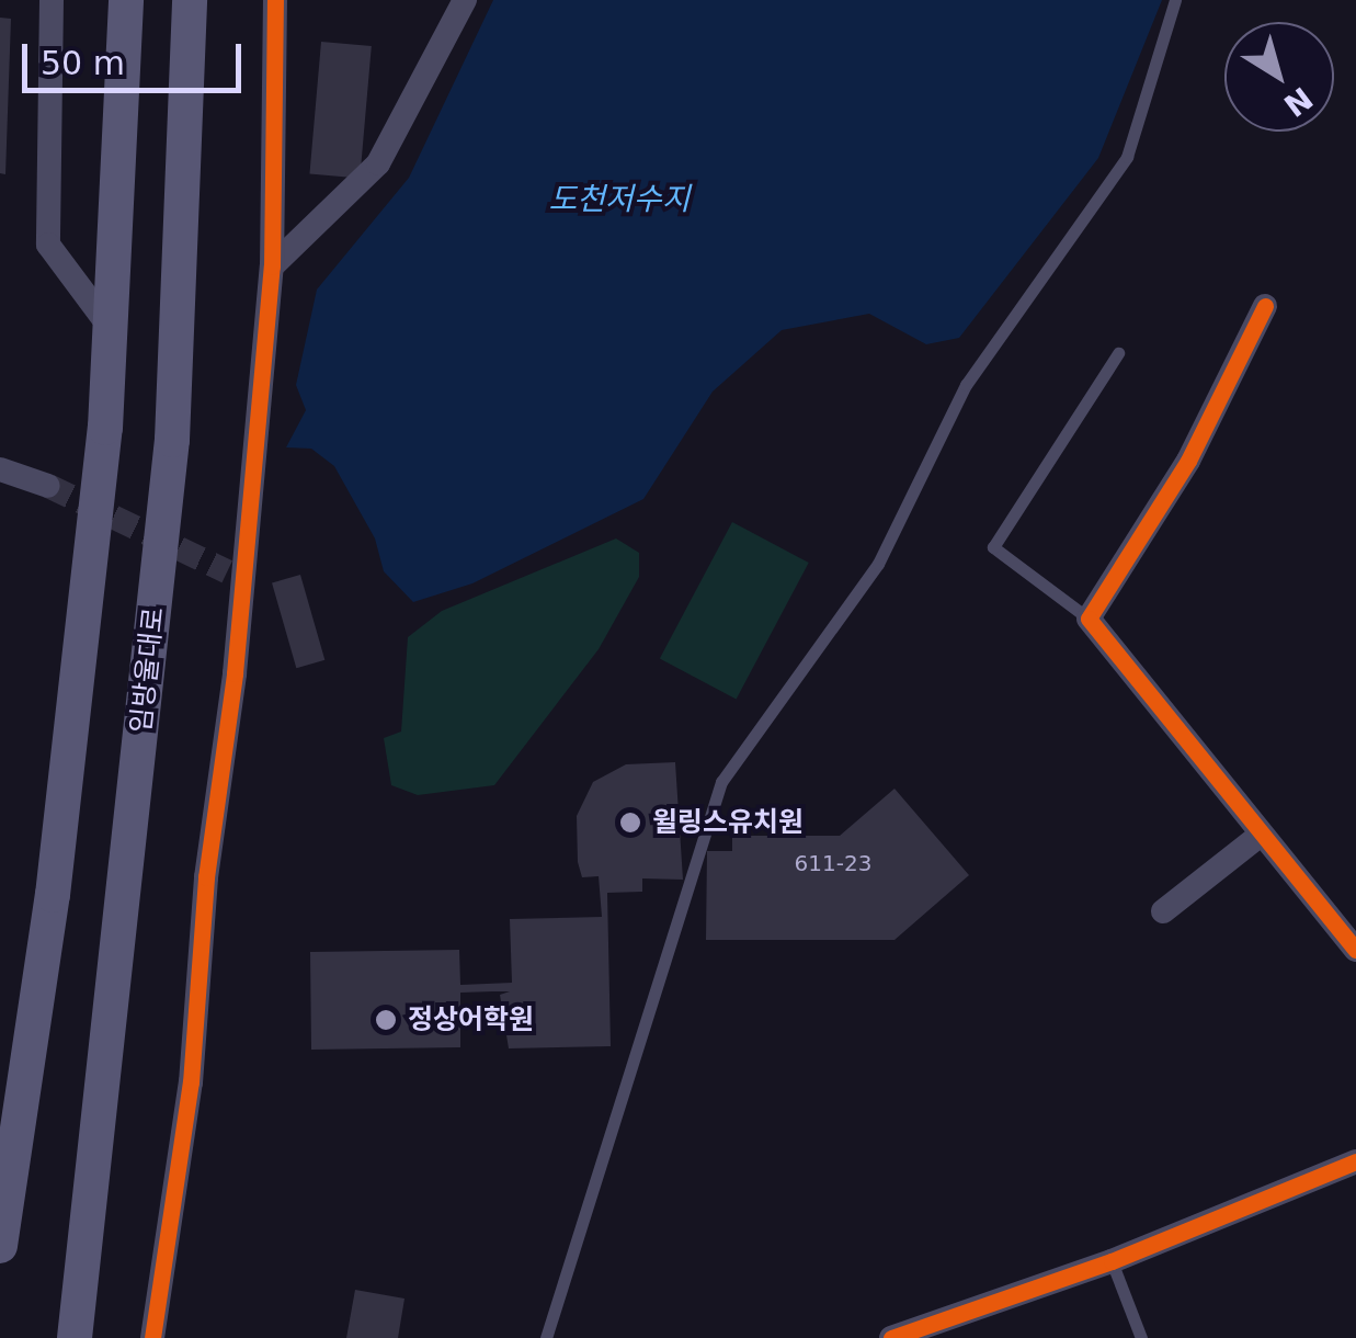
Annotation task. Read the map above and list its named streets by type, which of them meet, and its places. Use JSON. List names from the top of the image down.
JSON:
{
  "streets": {
    "main road": ["임방울대로"]
  },
  "water": ["도천저수지"],
  "places": ["윌링스유치원", "정상어학원"],
  "house_numbers": ["611-23"],
  "scale_bar": "50 m",
  "north": "bottom right"
}
